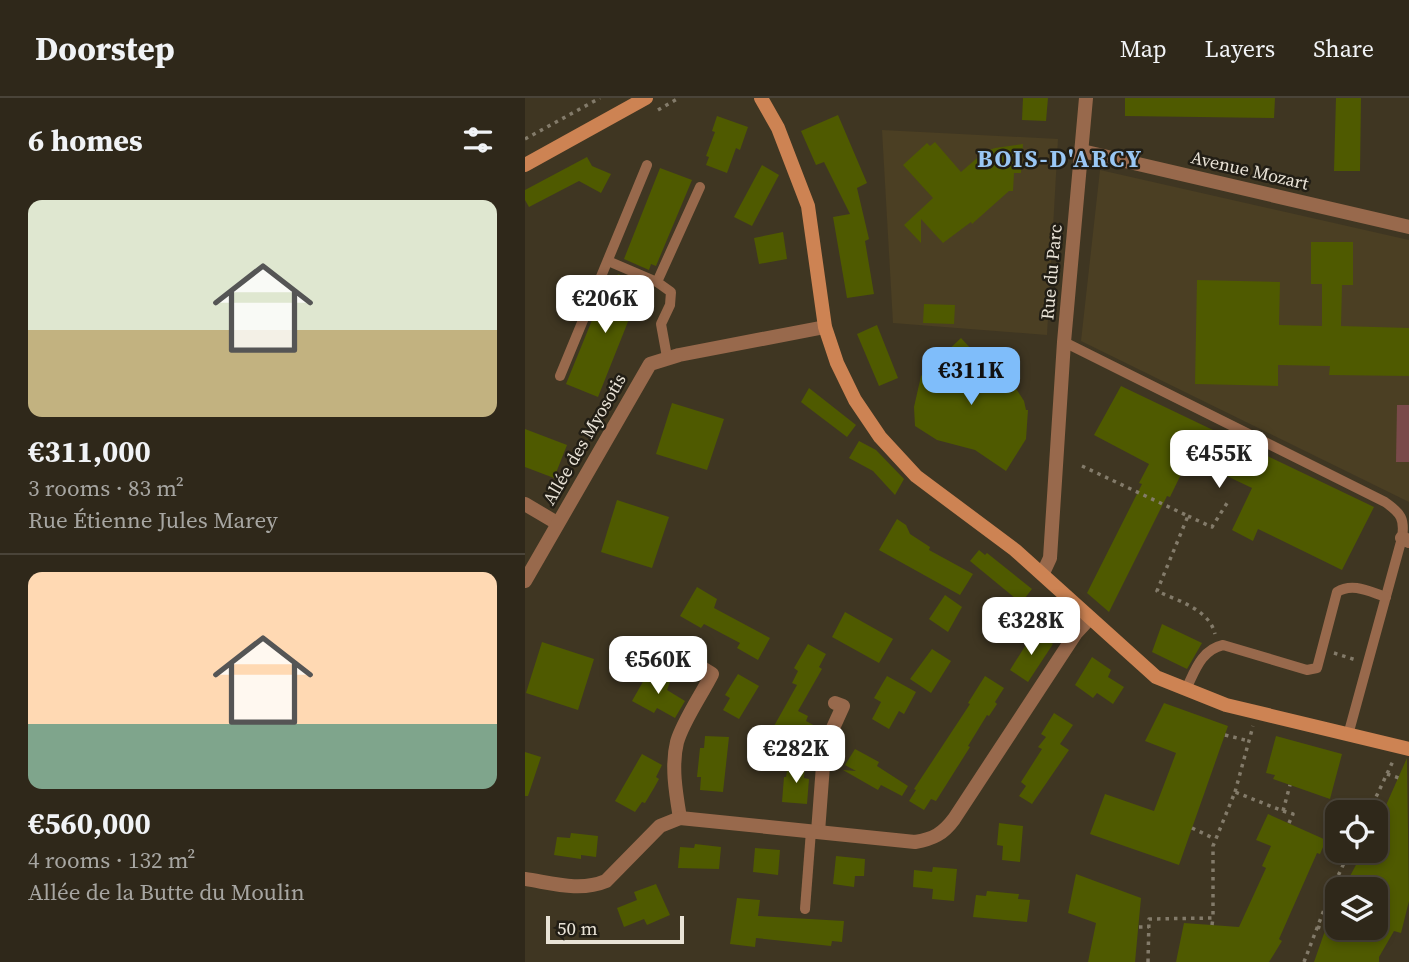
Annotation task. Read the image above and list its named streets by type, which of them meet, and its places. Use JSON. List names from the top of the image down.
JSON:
{
  "streets": {
    "street": ["Avenue Mozart", "Rue du Parc", "Allée des Myosotis"]
  },
  "crossings": [
    ["Avenue Mozart", "Rue du Parc"]
  ],
  "districts": ["BOIS-D'ARCY"],
  "scale_bar": "50 m",
  "page": {
    "header": "Doorstep",
    "nav": ["Map", "Layers", "Share"],
    "heading": "6 homes",
    "list": [
      {
        "name": "€311,000",
        "note": "3 rooms · 83 m² · Rue Étienne Jules Marey"
      },
      {
        "name": "€560,000",
        "note": "4 rooms · 132 m² · Allée de la Butte du Moulin"
      }
    ],
    "price": [
      "€206K",
      "€311K",
      "€455K",
      "€328K",
      "€560K",
      "€282K"
    ],
    "scale": "50 m"
  }
}
